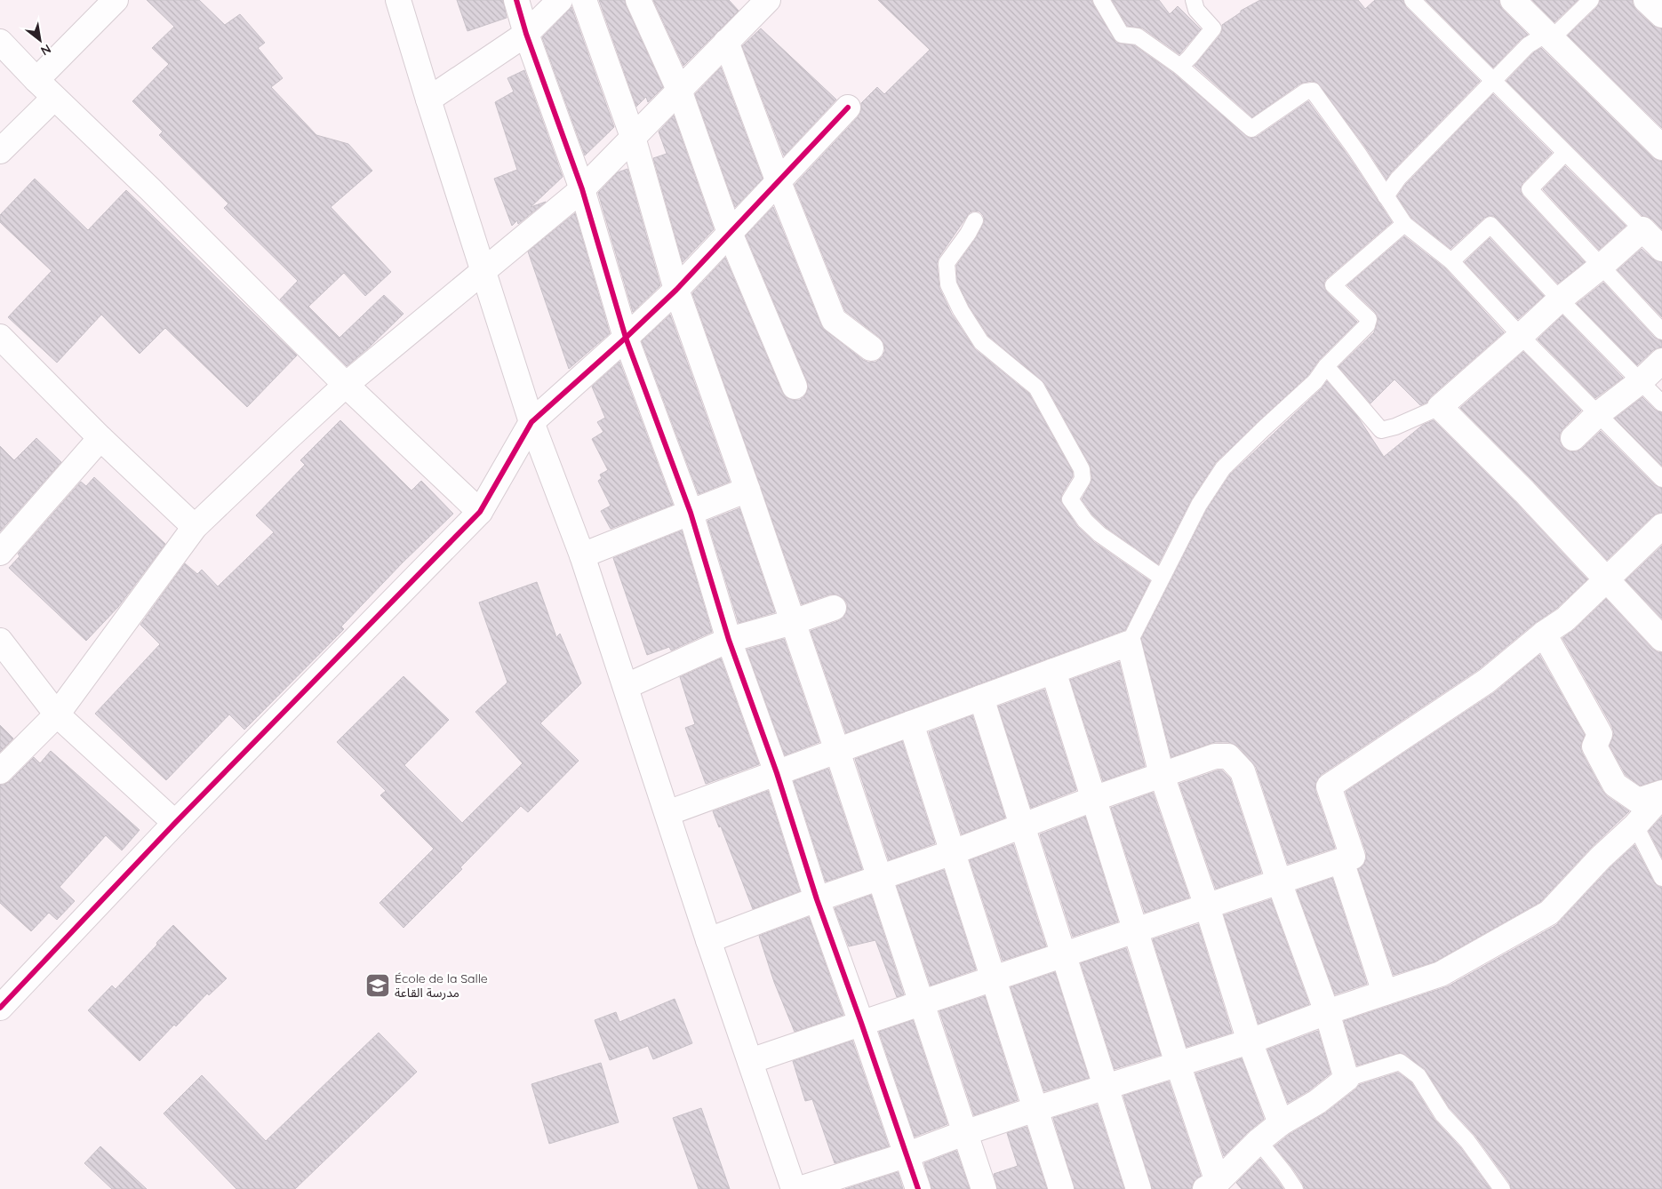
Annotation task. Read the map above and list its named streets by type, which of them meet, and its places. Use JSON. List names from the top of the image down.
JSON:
{
  "places": {
    "school or university": ["École de la Salle مدرسة القاعة"]
  },
  "north": "bottom right"
}
